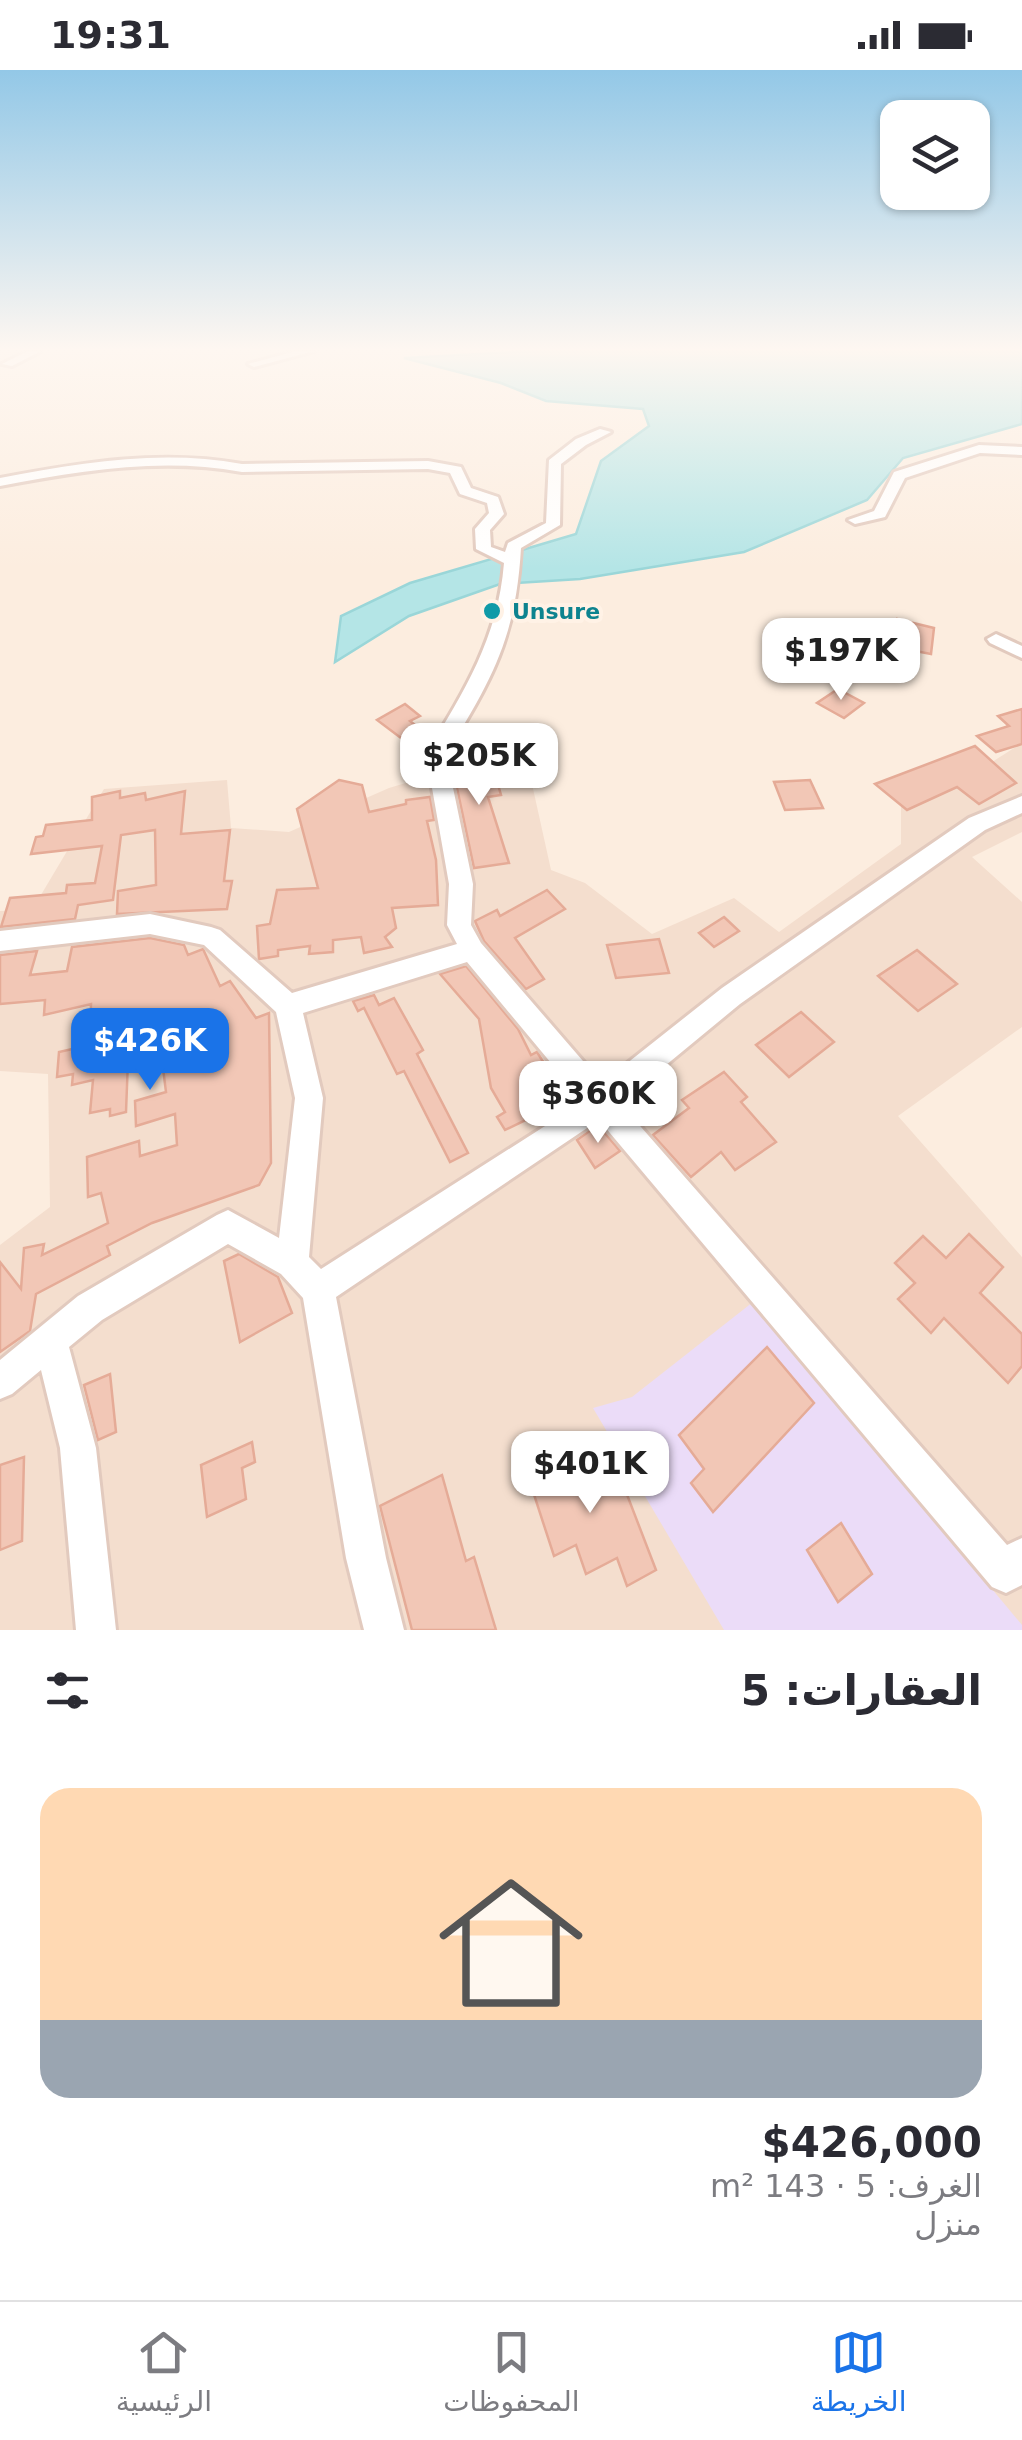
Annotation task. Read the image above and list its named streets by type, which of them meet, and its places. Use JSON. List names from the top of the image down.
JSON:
{
  "places": ["Unsure"],
  "page": {
    "status": "19:31",
    "price": [
      "$197K",
      "$205K",
      "$426K",
      "$360K",
      "$401K"
    ],
    "heading": "العقارات: 5",
    "list": [
      {
        "name": "$426,000",
        "note": "الغرف: 5 · 143 m² · منزل"
      }
    ],
    "tabs": ["الخريطة", "المحفوظات", "الرئيسية"]
  }
}
